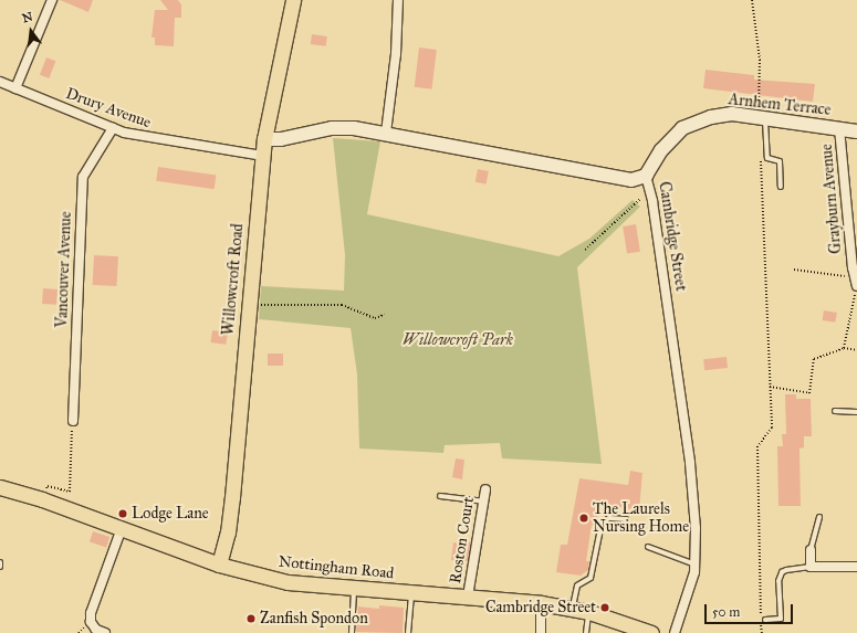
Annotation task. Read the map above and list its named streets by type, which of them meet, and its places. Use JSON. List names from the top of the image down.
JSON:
{
  "streets": {
    "main road": ["Willowcroft Road", "Nottingham Road"],
    "street": [
      "Arnhem Terrace",
      "Drury Avenue",
      "Grayburn Avenue",
      "Cambridge Street",
      "Vancouver Avenue",
      "Roston Court"
    ]
  },
  "crossings": [
    ["Arnhem Terrace", "Grayburn Avenue"],
    ["Arnhem Terrace", "Cambridge Street"],
    ["Drury Avenue", "Vancouver Avenue"],
    ["Drury Avenue", "Willowcroft Road"],
    ["Cambridge Street", "Willowcroft Road"],
    ["Willowcroft Road", "Nottingham Road"],
    ["Roston Court", "Nottingham Road"]
  ],
  "parks": ["Willowcroft Park"],
  "places": [
    "Lodge Lane",
    "The Laurels Nursing Home",
    "Cambridge Street",
    "Zanfish Spondon"
  ],
  "scale_bar": "50 m",
  "north": "top"
}
